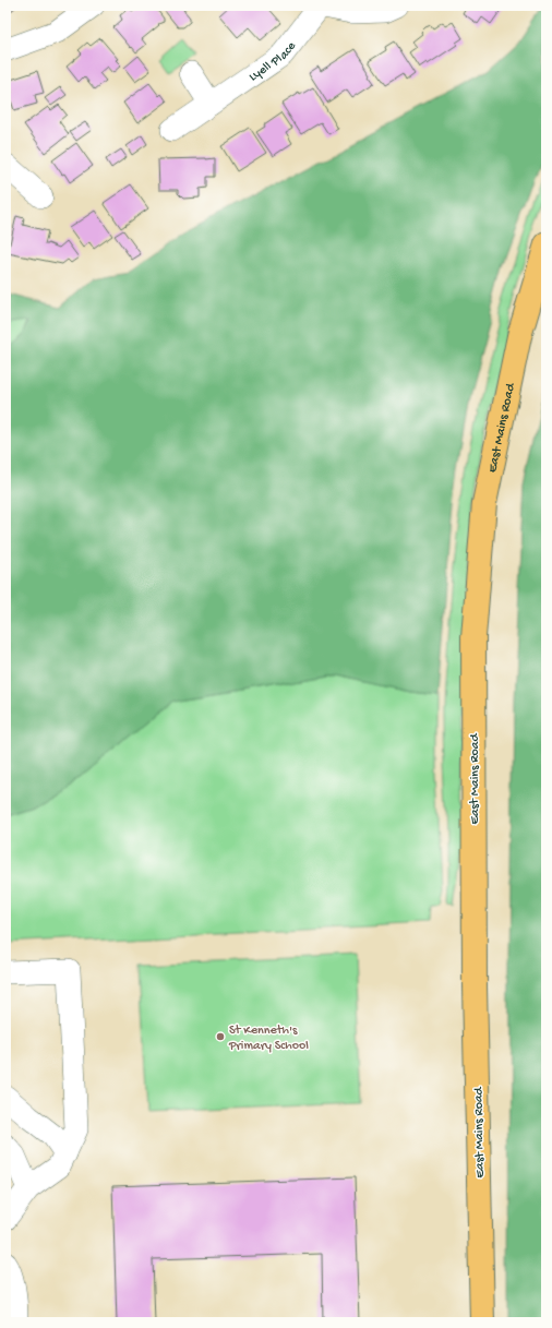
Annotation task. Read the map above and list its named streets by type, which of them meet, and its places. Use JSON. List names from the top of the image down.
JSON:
{
  "streets": {
    "main road": ["East Mains Road"],
    "street": ["Lyell Place"]
  },
  "places": ["St Kenneth's Primary School"]
}
